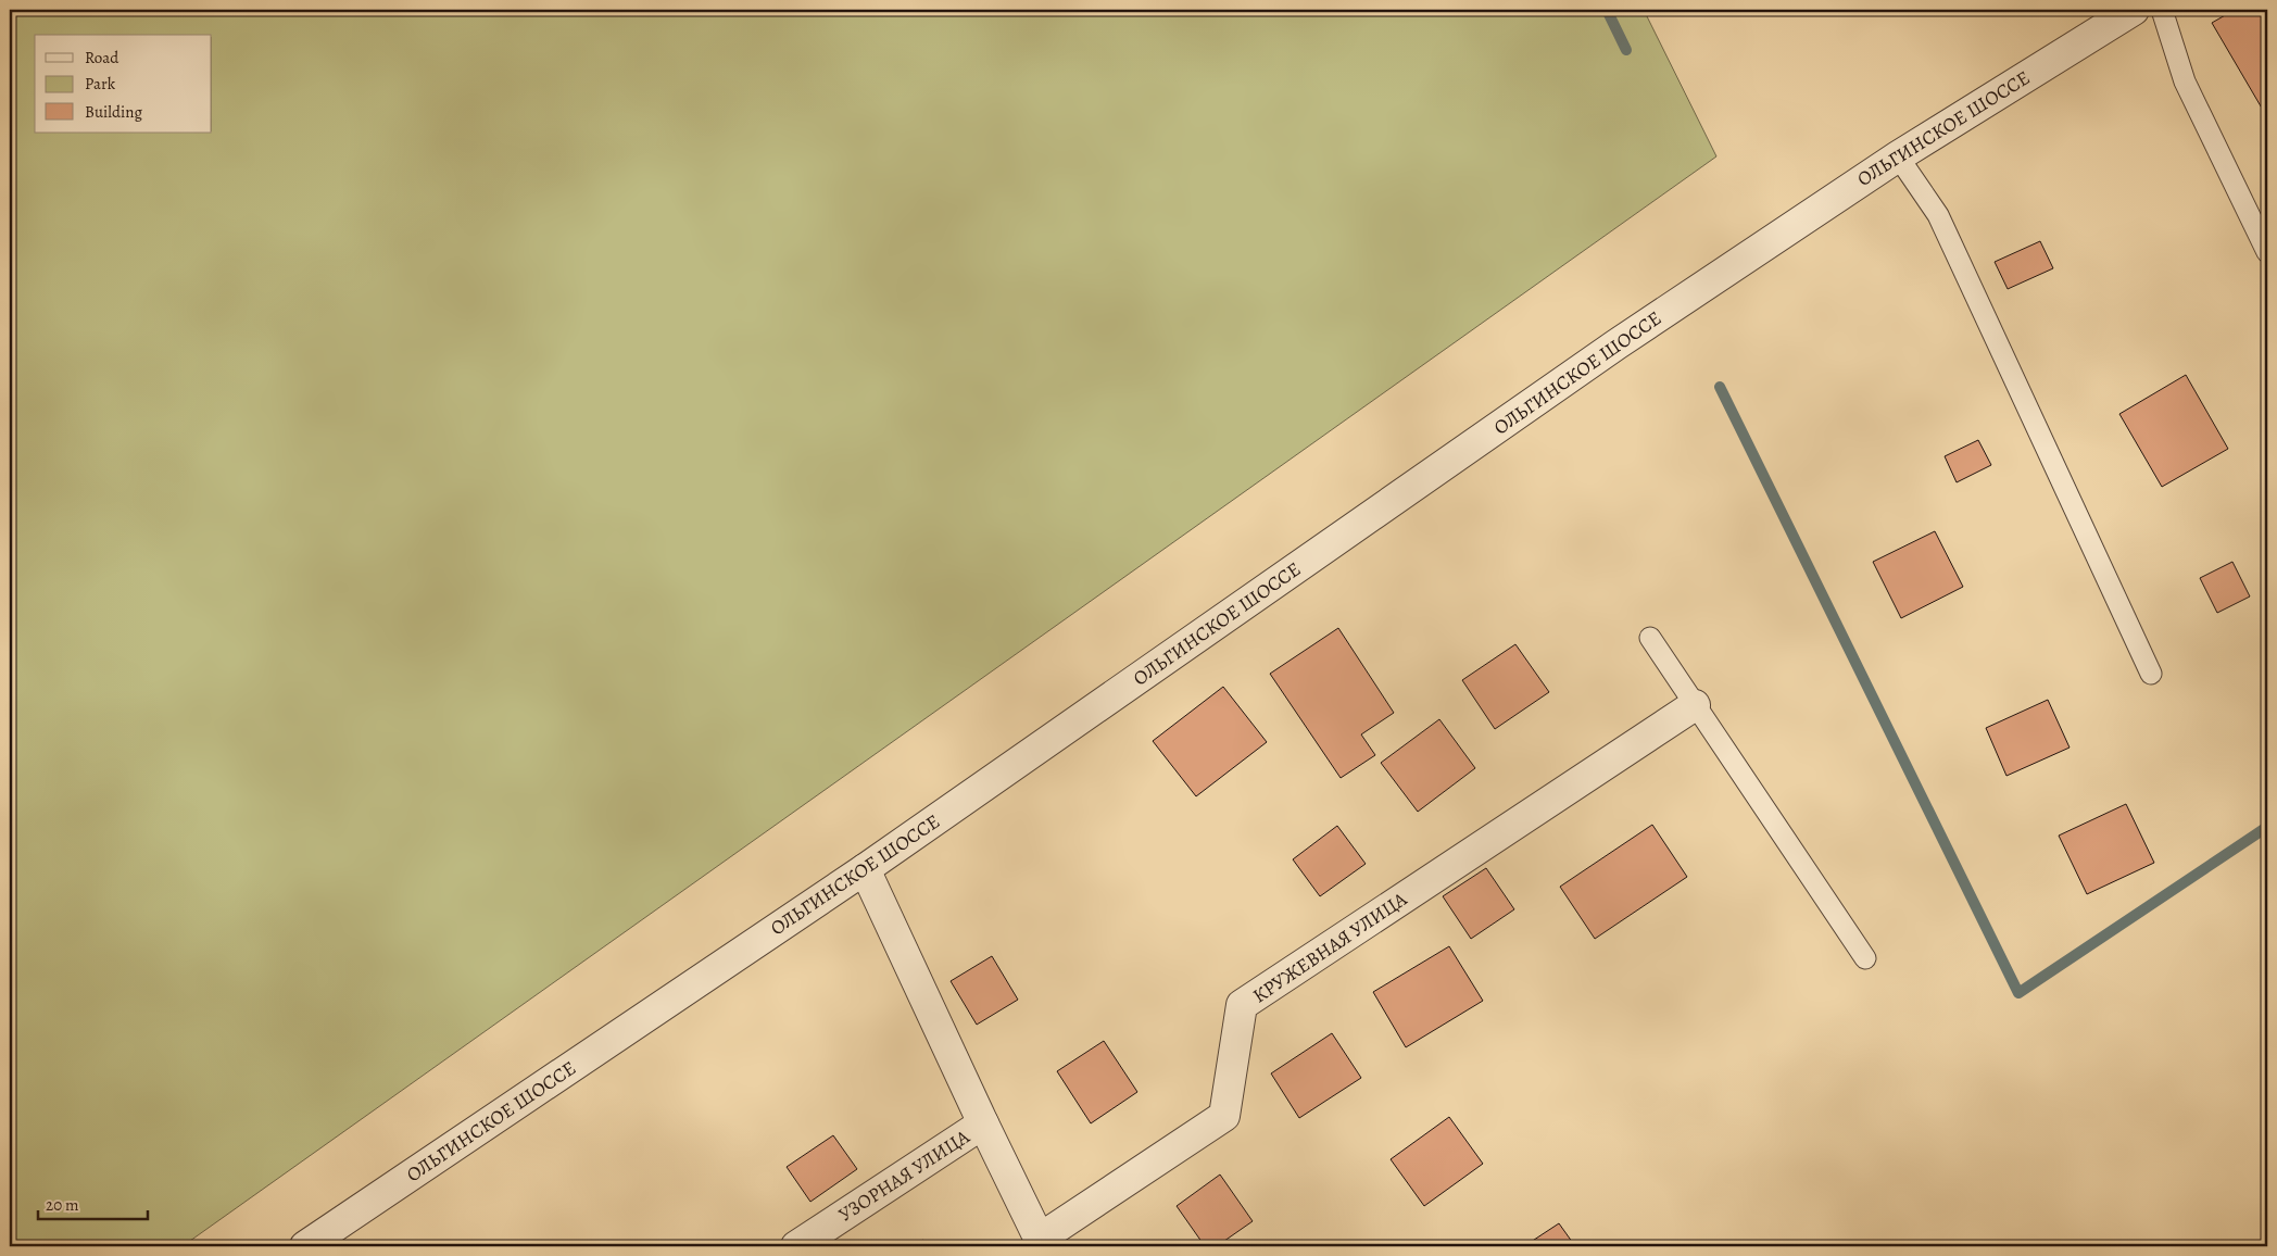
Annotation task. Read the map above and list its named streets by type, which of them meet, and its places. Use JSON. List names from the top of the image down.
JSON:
{
  "streets": {
    "street": ["ОЛЬГИНСКОЕ ШОССЕ", "КРУЖЕВНАЯ УЛИЦА", "УЗОРНАЯ УЛИЦА"]
  },
  "legend": ["Road", "Park", "Building"],
  "scale_bar": "20 m"
}
